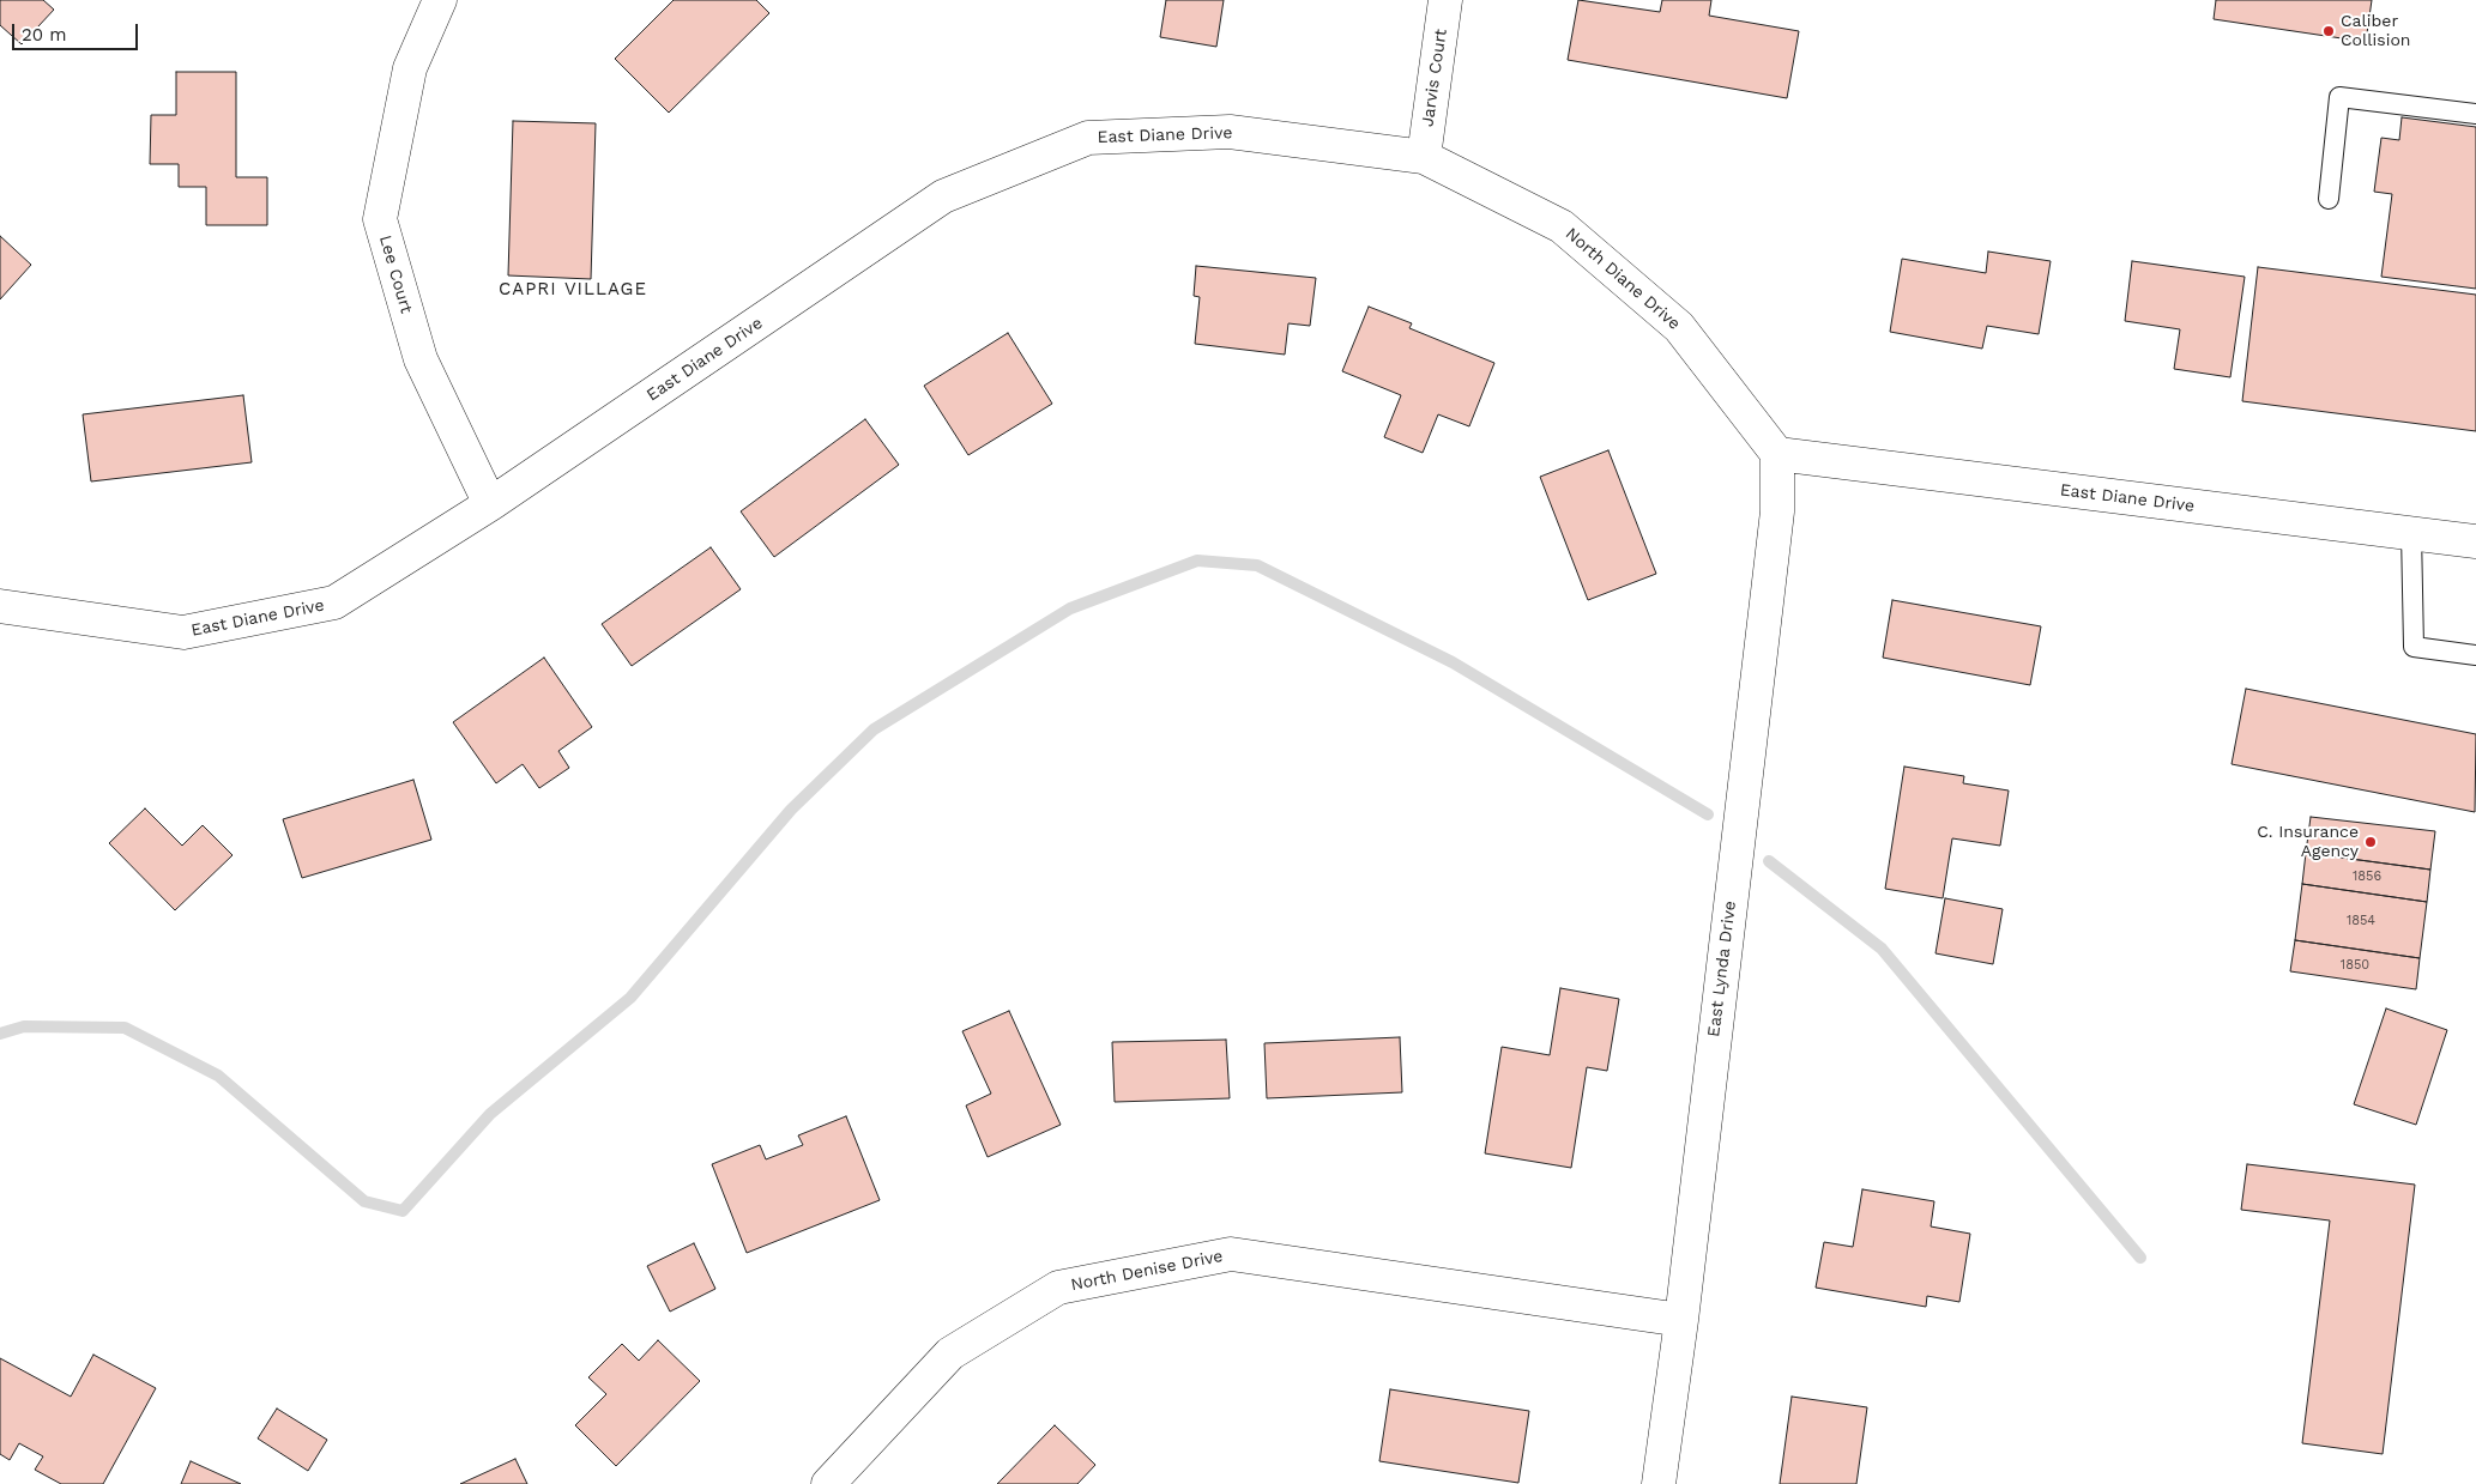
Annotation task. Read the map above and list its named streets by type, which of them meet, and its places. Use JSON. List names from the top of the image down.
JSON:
{
  "streets": {
    "street": [
      "Jarvis Court",
      "East Diane Drive",
      "Lee Court",
      "North Diane Drive",
      "East Lynda Drive",
      "North Denise Drive"
    ]
  },
  "crossings": [
    ["Jarvis Court", "East Diane Drive"],
    ["Jarvis Court", "North Diane Drive"],
    ["East Diane Drive", "Lee Court"],
    ["East Diane Drive", "North Diane Drive"],
    ["East Diane Drive", "East Lynda Drive"],
    ["North Diane Drive", "East Lynda Drive"],
    ["East Lynda Drive", "North Denise Drive"]
  ],
  "districts": ["CAPRI VILLAGE"],
  "places": ["Caliber Collision", "C. Insurance Agency"],
  "house_numbers": ["1856", "1854", "1850"],
  "scale_bar": "20 m"
}
